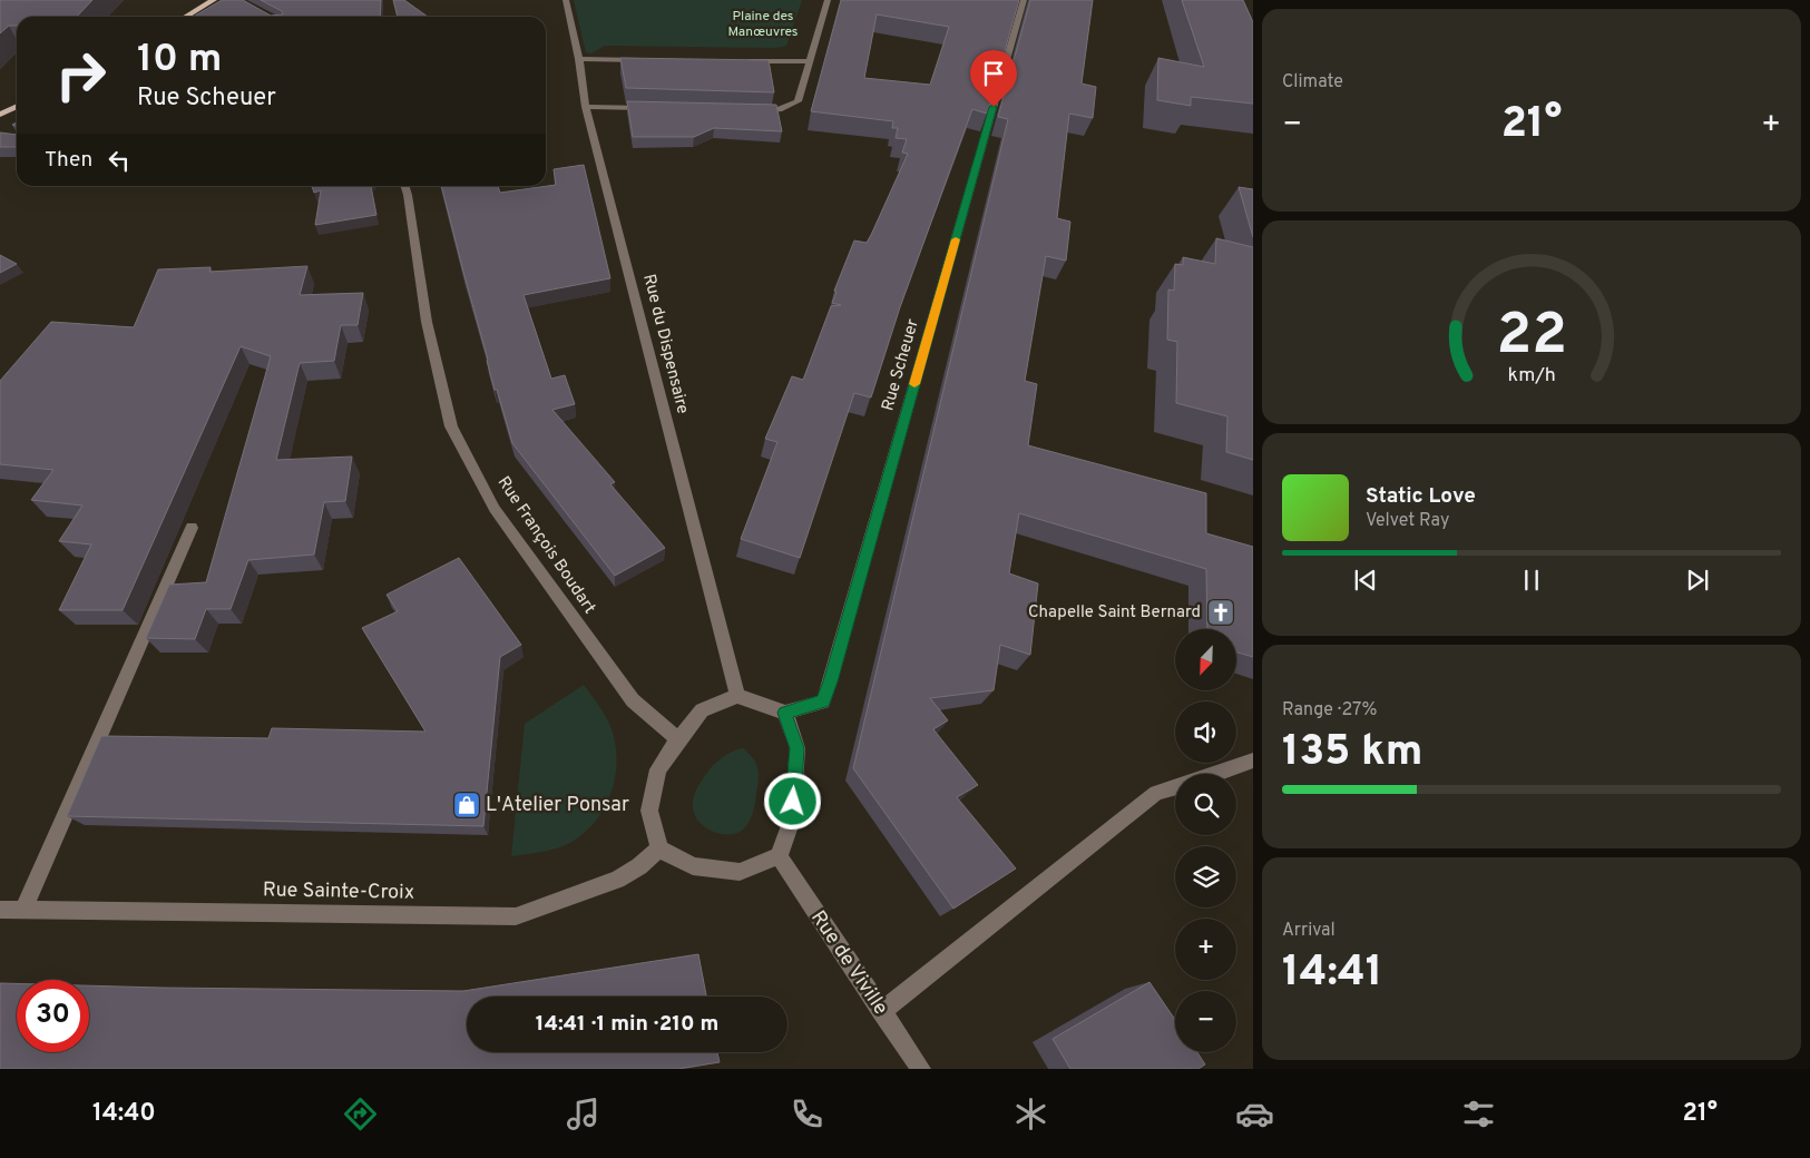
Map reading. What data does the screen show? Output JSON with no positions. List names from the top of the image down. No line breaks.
{"streets":{"street":["Rue du Dispensaire","Rue Scheuer","Rue François Boudart","Rue Sainte-Croix","Rue de Viville"]},"crossings":[["Rue du Dispensaire","Rue Scheuer"],["Rue du Dispensaire","Rue François Boudart"],["Rue du Dispensaire","Rue Sainte-Croix"],["Rue du Dispensaire","Rue de Viville"],["Rue Scheuer","Rue François Boudart"],["Rue Scheuer","Rue Sainte-Croix"],["Rue Scheuer","Rue de Viville"],["Rue François Boudart","Rue Sainte-Croix"],["Rue François Boudart","Rue de Viville"],["Rue Sainte-Croix","Rue de Viville"]],"parks":["Plaine des Manœuvres"],"places":{"church":["Chapelle Saint Bernard"],"shop":["L'Atelier Ponsar"]},"north":"bottom left","page":{"tile":["Climate",["Range · 27%","135 km"],["Arrival","14:41"]],"turn":["10 m","Rue Scheuer"],"heat":["−","21°","+"],"then":"Then","song":["Static Love","Velvet Ray"],"map_buttons":["+","−"],"limit":"30","trip":"14:41 · 1 min · 210 m","tabs":["14:40","21°"],"gauge":["22","km/h"]}}
